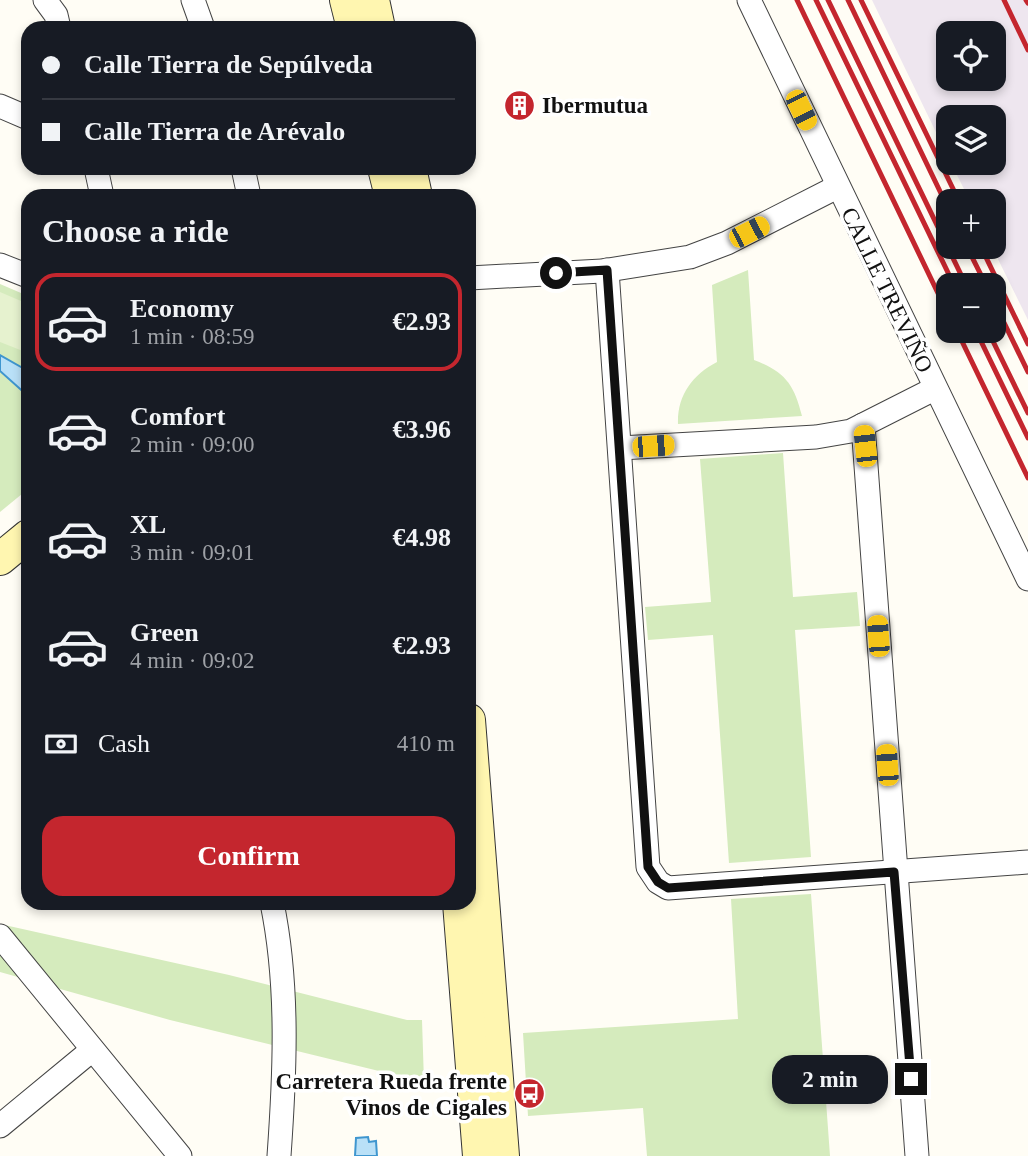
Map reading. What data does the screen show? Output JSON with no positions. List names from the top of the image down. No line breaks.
{"streets":{"street":["CALLE TREVIÑO"]},"places":{"building":["Ibermutua"],"bus stop":["Carretera Rueda frente Vinos de Cigales"]},"page":{"map_buttons":["+","−"],"banner":["Calle Tierra de Sepúlveda","Calle Tierra de Arévalo"],"heading":"Choose a ride","list":[{"name":"Economy","note":"1 min · 08:59","value":"€2.93"},{"name":"Comfort","note":"2 min · 09:00","value":"€3.96"},{"name":"XL","note":"3 min · 09:01","value":"€4.98"},{"name":"Green","note":"4 min · 09:02","value":"€2.93"}],"pay":["Cash","410 m"],"buttons":"Confirm","bubble":"2 min"}}
